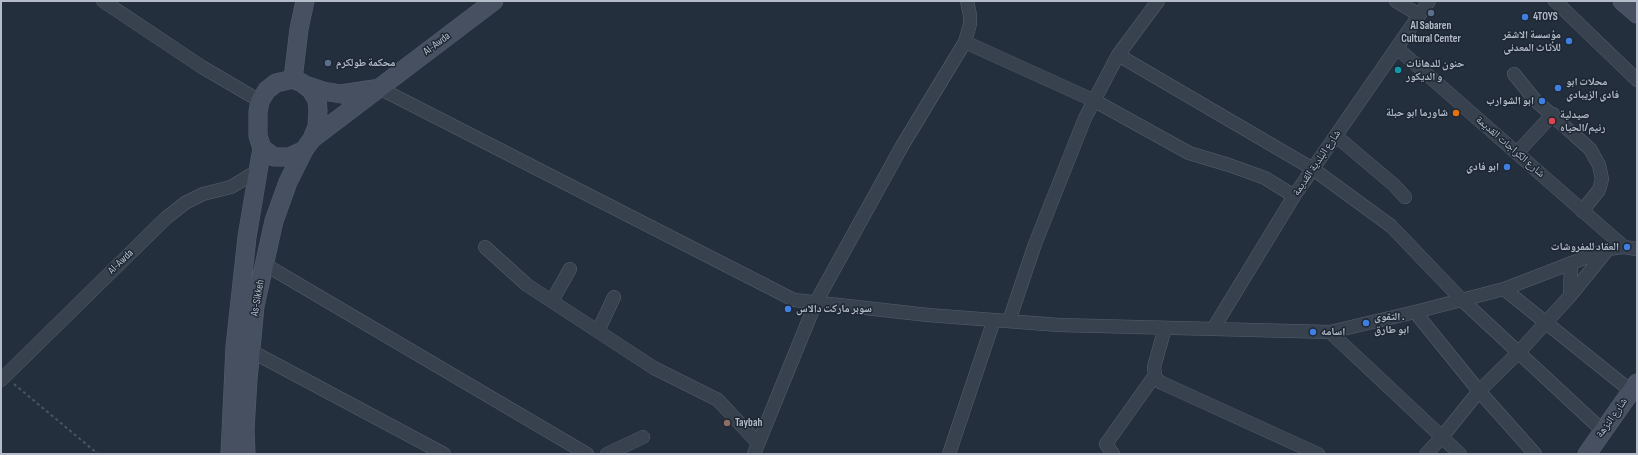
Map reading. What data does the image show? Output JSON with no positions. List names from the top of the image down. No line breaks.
{"streets":{"street":["Al-Awda","شارع الكراجات القديمة","شارع البلدية القديمة","As-Sikkeh","شارع النزهة"]},"crossings":[["Al-Awda","As-Sikkeh"],["شارع الكراجات القديمة","شارع البلدية القديمة"]],"places":["Al Sabaren Cultural Center","4TOYS","مؤسسة الاشقر للأثاث المعدني","محكمة طولكرم","حنون للدهانات و الديكور","محلات ابو فادي الزيبادي","ابو الشوارب","شاورما ابو حبلة","صيدلية رنيم/الحياه","ابو فادي","العقاد للمفروشات","سوبر ماركت دالاس","التقوى . ابو طارق","اسامه","Taybah"]}
